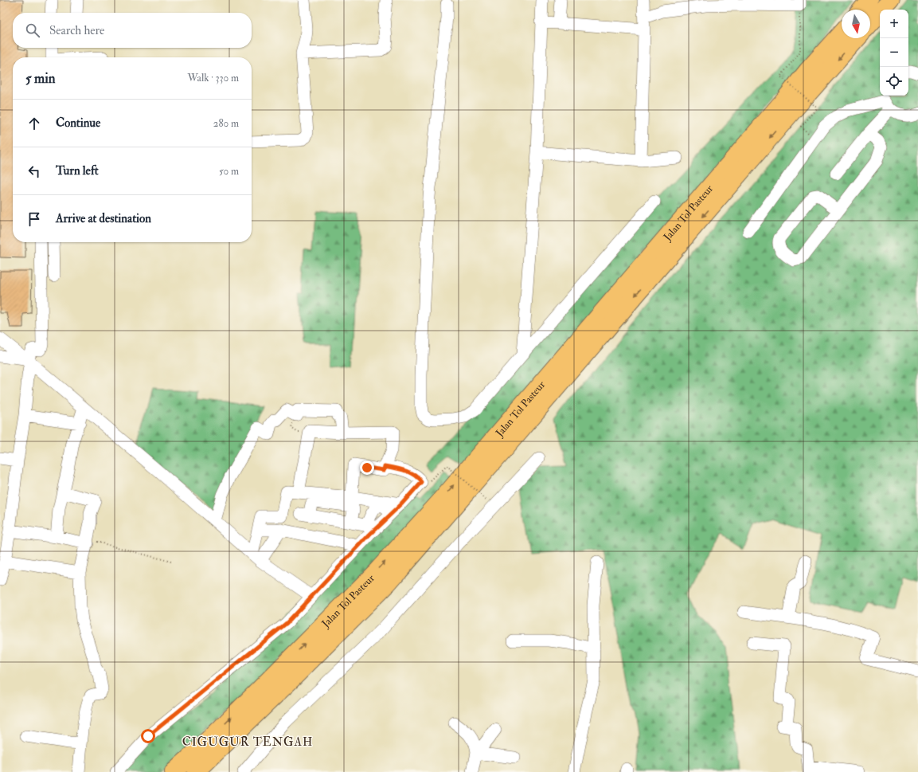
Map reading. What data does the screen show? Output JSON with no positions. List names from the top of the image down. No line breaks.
{"streets":{"highway":["Jalan Tol Pasteur"]},"districts":["CIGUGUR TENGAH"],"north":"bottom","page":{"map_buttons":["+","−"],"search":"Search here","heading":["5 min","Walk · 330 m"],"list":[["Continue","280 m"],["Turn left","50 m"],"Arrive at destination"]}}
